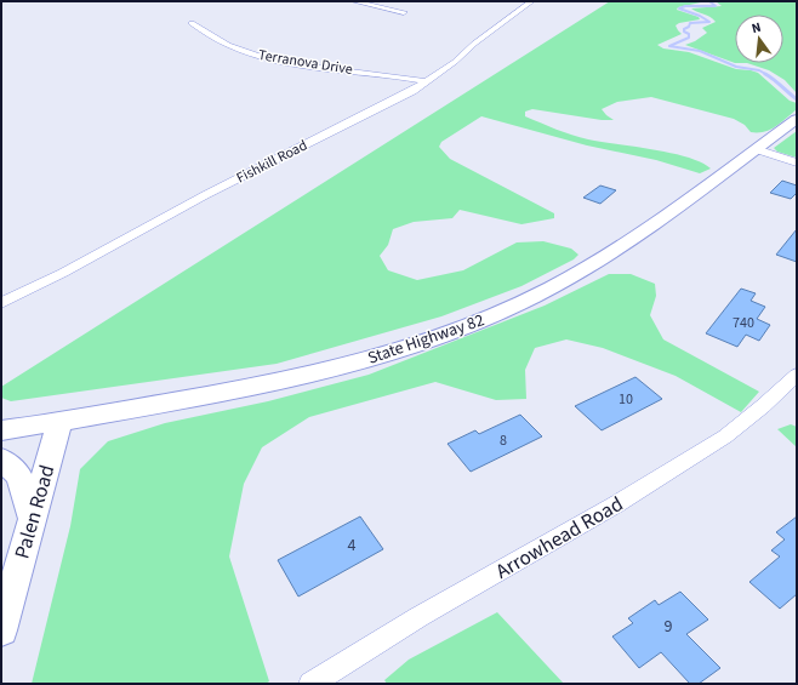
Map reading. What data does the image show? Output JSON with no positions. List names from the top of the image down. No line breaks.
{"streets":{"main road":["State Highway 82","Palen Road"],"street":["Terranova Drive","Fishkill Road","Arrowhead Road"]},"crossings":[["Terranova Drive","Fishkill Road"],["State Highway 82","Palen Road"]],"house_numbers":["740","10","8","4","9"],"north":"top"}
